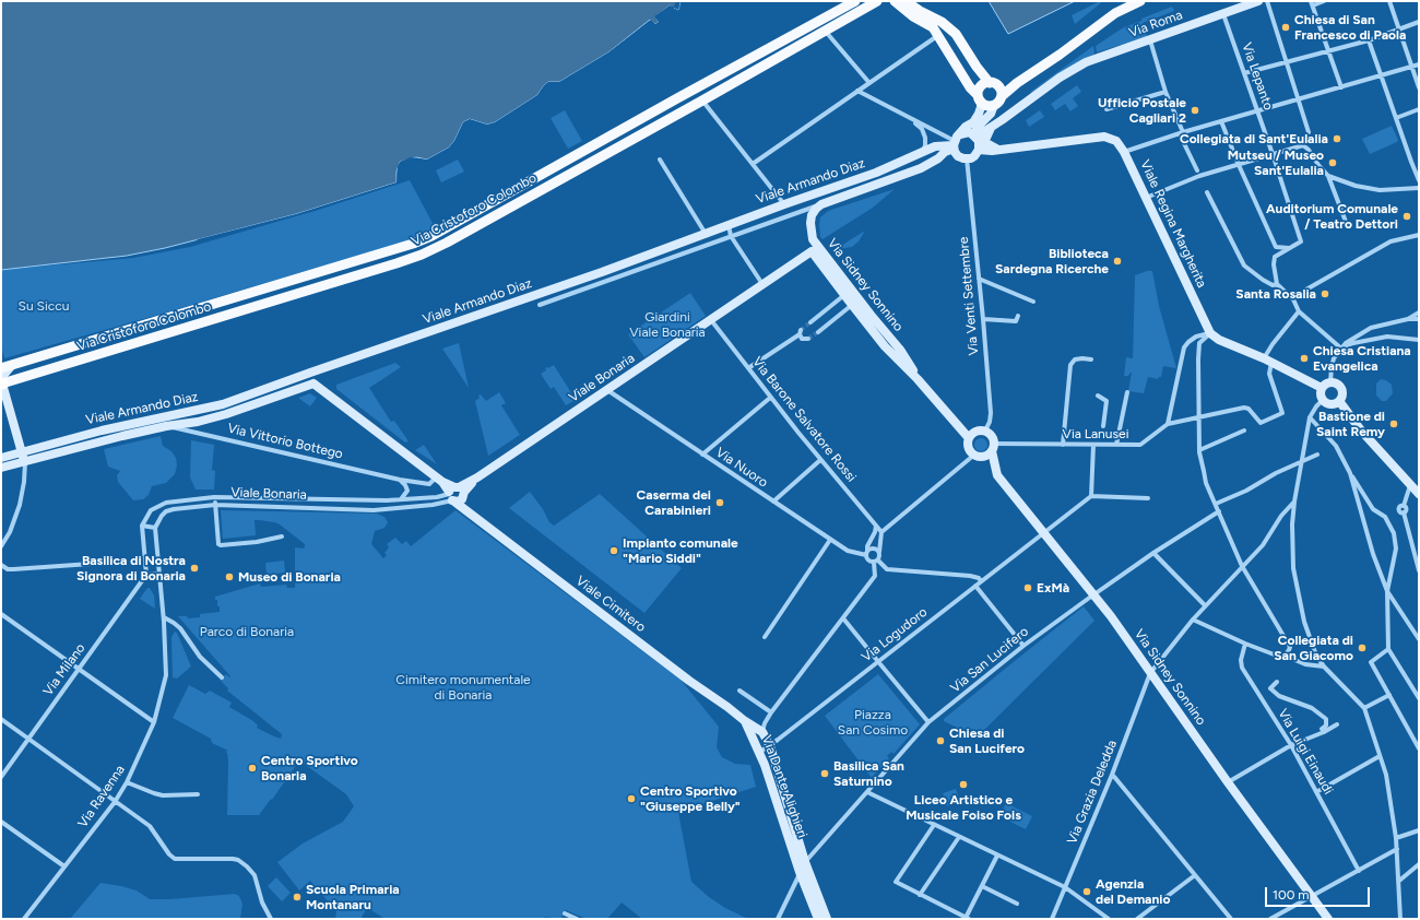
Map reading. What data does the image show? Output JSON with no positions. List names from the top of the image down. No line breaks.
{"streets":{"main road":["Via Roma","Viale Armando Diaz","Via Cristoforo Colombo","Viale Regina Margherita","Via Sidney Sonnino","Viale Bonaria","Viale Cimitero","Via Dante Alighieri"],"street":["Via Lepanto","Via Venti Settembre","Via Barone Salvatore Rossi","Via Lanusei","Via Vittorio Bottego","Via Nuoro","Via Logudoro","Via San Lucifero","Via Milano","Via Luigi Einaudi","Via Grazia Deledda","Via Ravenna"]},"crossings":[["Via Roma","Via Lepanto"],["Via Roma","Viale Armando Diaz"],["Via Roma","Viale Regina Margherita"],["Via Roma","Via Venti Settembre"],["Viale Armando Diaz","Viale Regina Margherita"],["Viale Armando Diaz","Via Sidney Sonnino"],["Viale Armando Diaz","Via Venti Settembre"],["Viale Armando Diaz","Via Vittorio Bottego"],["Viale Regina Margherita","Via Venti Settembre"],["Via Sidney Sonnino","Via Venti Settembre"],["Via Sidney Sonnino","Viale Bonaria"],["Via Sidney Sonnino","Via Lanusei"],["Via Sidney Sonnino","Via Logudoro"],["Via Sidney Sonnino","Via San Lucifero"],["Via Sidney Sonnino","Via Grazia Deledda"],["Via Venti Settembre","Via Lanusei"],["Viale Bonaria","Via Barone Salvatore Rossi"],["Viale Bonaria","Via Nuoro"],["Viale Bonaria","Viale Cimitero"],["Via Vittorio Bottego","Viale Cimitero"],["Viale Cimitero","Via Dante Alighieri"],["Via Logudoro","Via Dante Alighieri"],["Via San Lucifero","Via Dante Alighieri"]],"parks":["Su Siccu","Giardini Viale Bonaria","Parco di Bonaria","Cimitero monumentale di Bonaria","Piazza San Cosimo"],"places":["Chiesa di San Francesco di Paola","Ufficio Postale Cagliari 2","Collegiata di Sant'Eulalia","Mutseu / Museo Sant'Eulalia","Auditorium Comunale / Teatro Dettori","Biblioteca Sardegna Ricerche","Santa Rosalia","Chiesa Cristiana Evangelica","Bastione di Saint Remy","Caserma dei Carabinieri","Impianto comunale \"Mario Siddi\"","Basilica di Nostra Signora di Bonaria","Museo di Bonaria","ExMà","Collegiata di San Giacomo","Chiesa di San Lucifero","Centro Sportivo Bonaria","Basilica San Saturnino","Liceo Artistico e Musicale Foiso Fois","Centro Sportivo \"Giuseppe Belly\"","Agenzia del Demanio","Scuola Primaria Montanaru"],"scale_bar":"100 m"}
